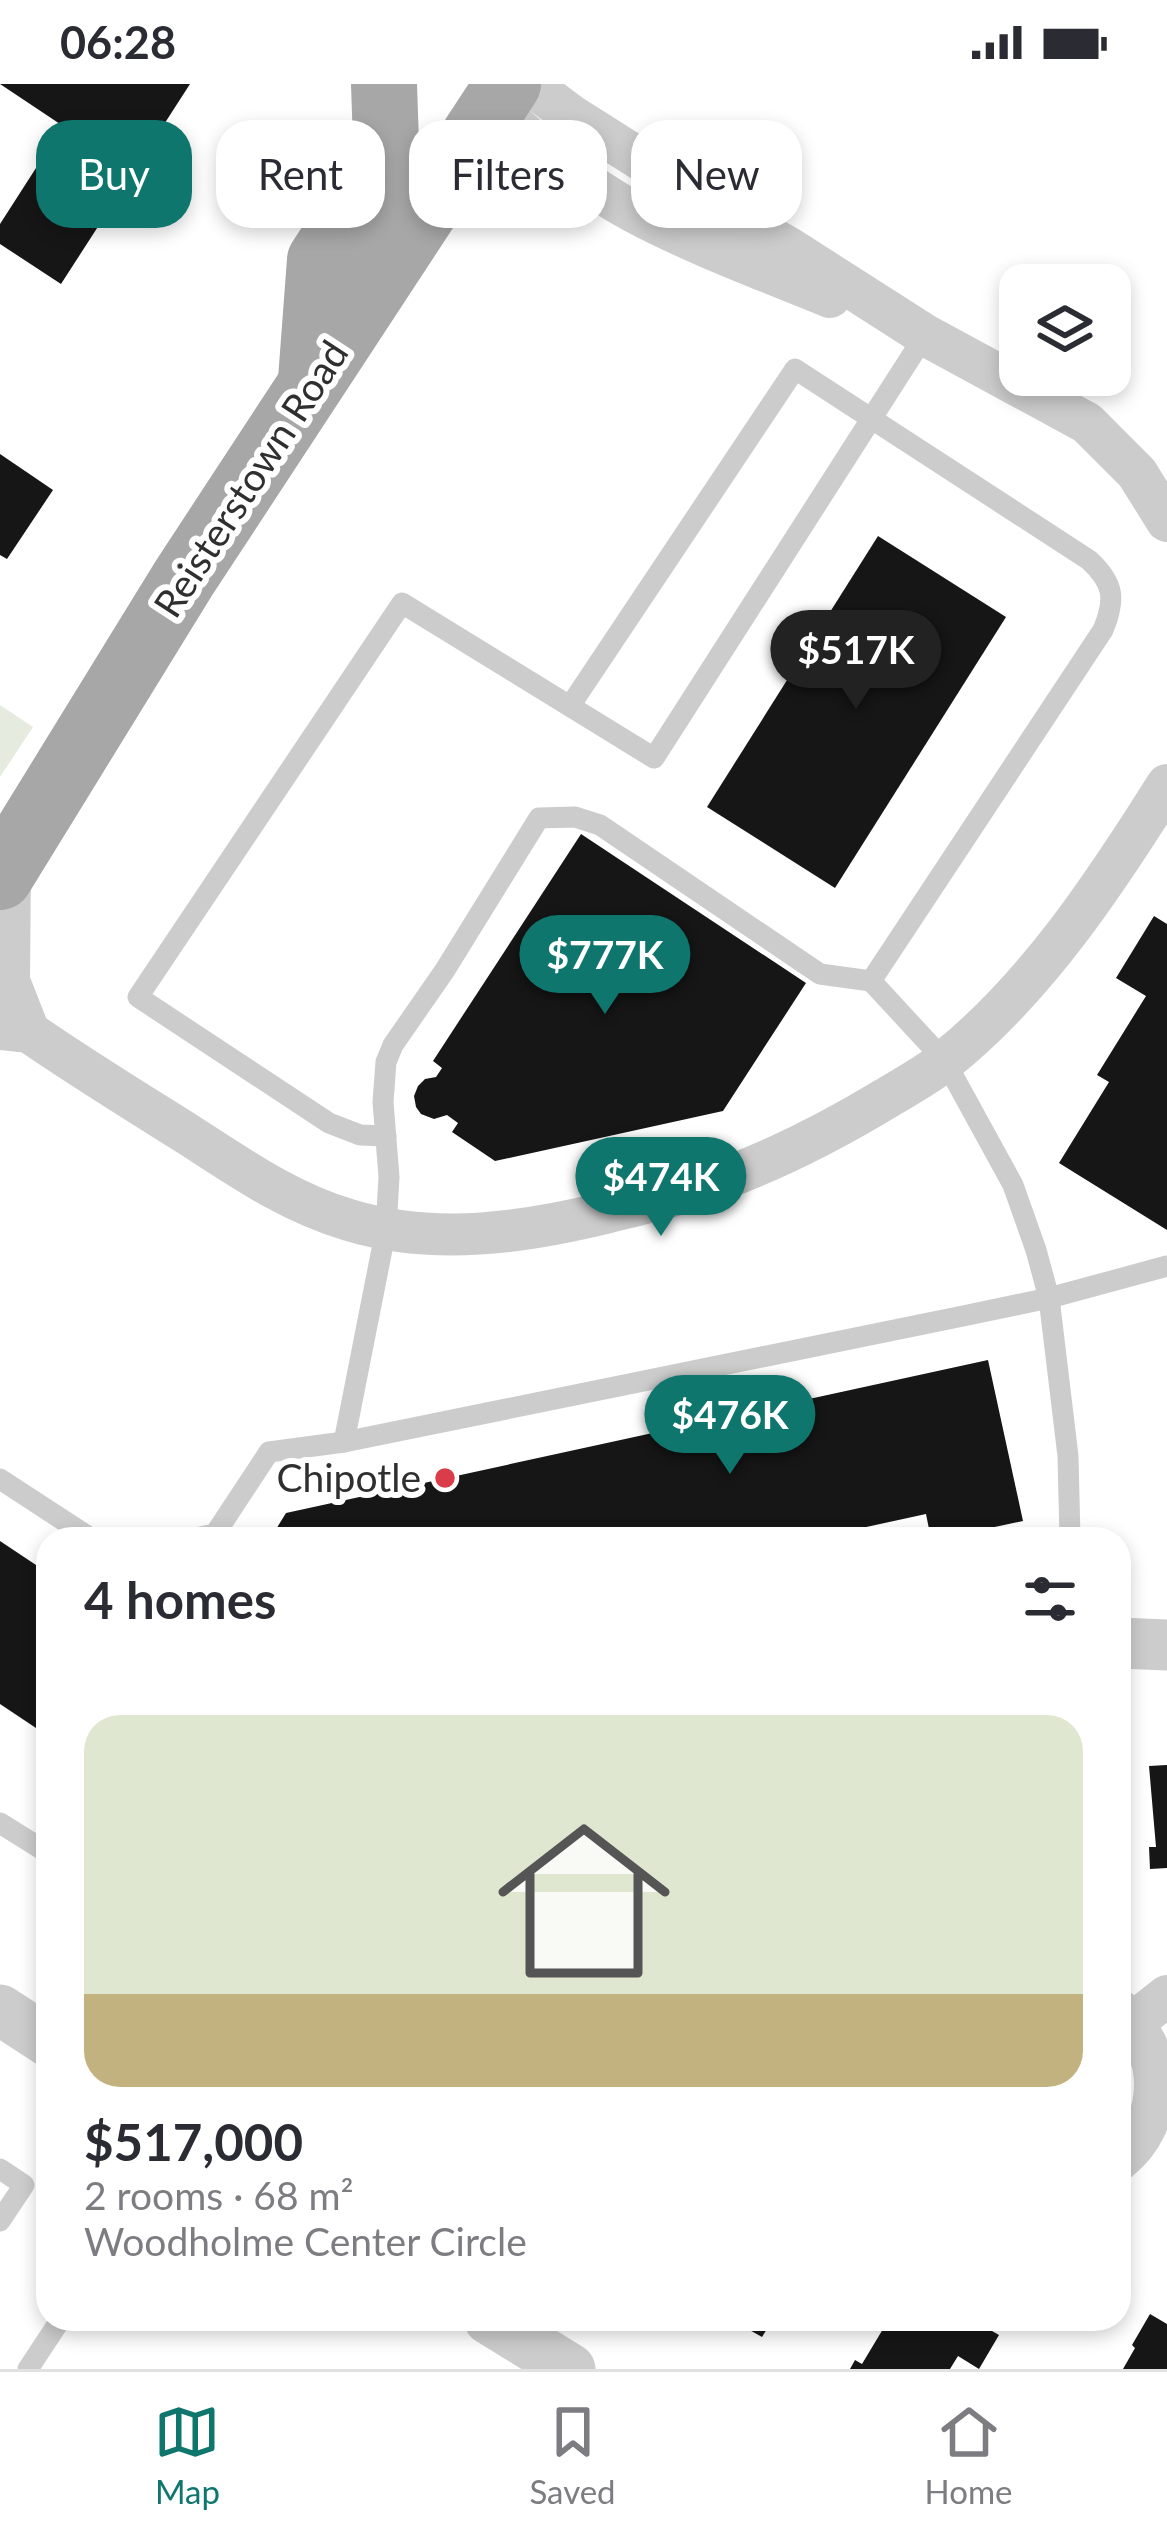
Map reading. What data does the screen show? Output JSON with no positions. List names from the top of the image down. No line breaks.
{"streets":{"main road":["Reisterstown Road"]},"places":["Chipotle"],"page":{"status":"06:28","chip":["Buy","Rent","Filters","New"],"price":["$517K","$777K","$474K","$476K"],"heading":"4 homes","list":[{"name":"$517,000","note":"2 rooms · 68 m² · Woodholme Center Circle"}],"tabs":["Map","Saved","Home"]}}
